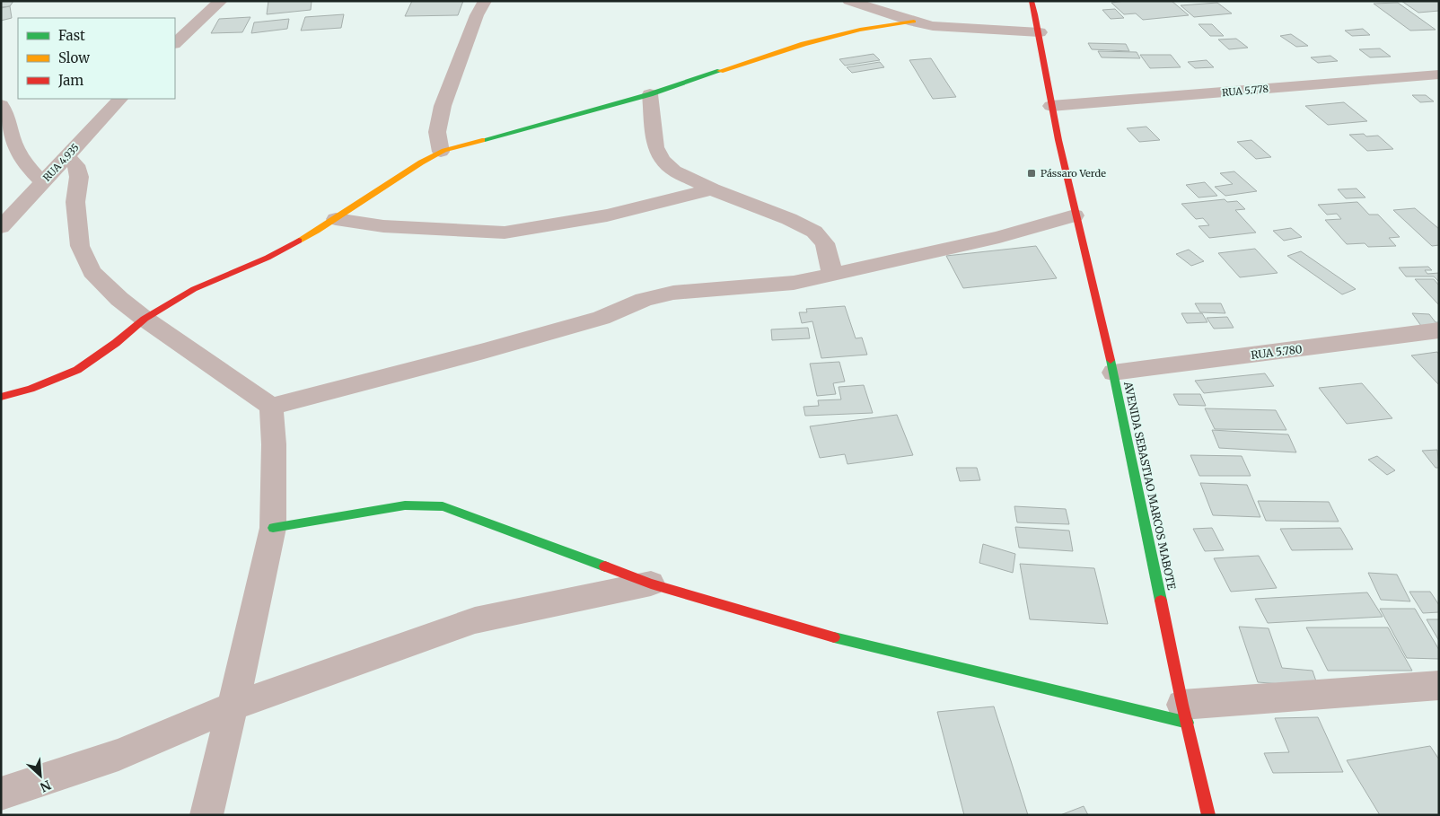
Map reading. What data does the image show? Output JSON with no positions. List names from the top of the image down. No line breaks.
{"streets":{"street":["RUA 5.778","RUA 4.935","RUA 5.780","AVENIDA SEBASTIAO MARCOS MABOTE"]},"crossings":[["RUA 5.778","AVENIDA SEBASTIAO MARCOS MABOTE"],["RUA 5.780","AVENIDA SEBASTIAO MARCOS MABOTE"]],"places":{"transit":["Pássaro Verde"]},"legend":["Fast","Slow","Jam"],"north":"bottom right"}
